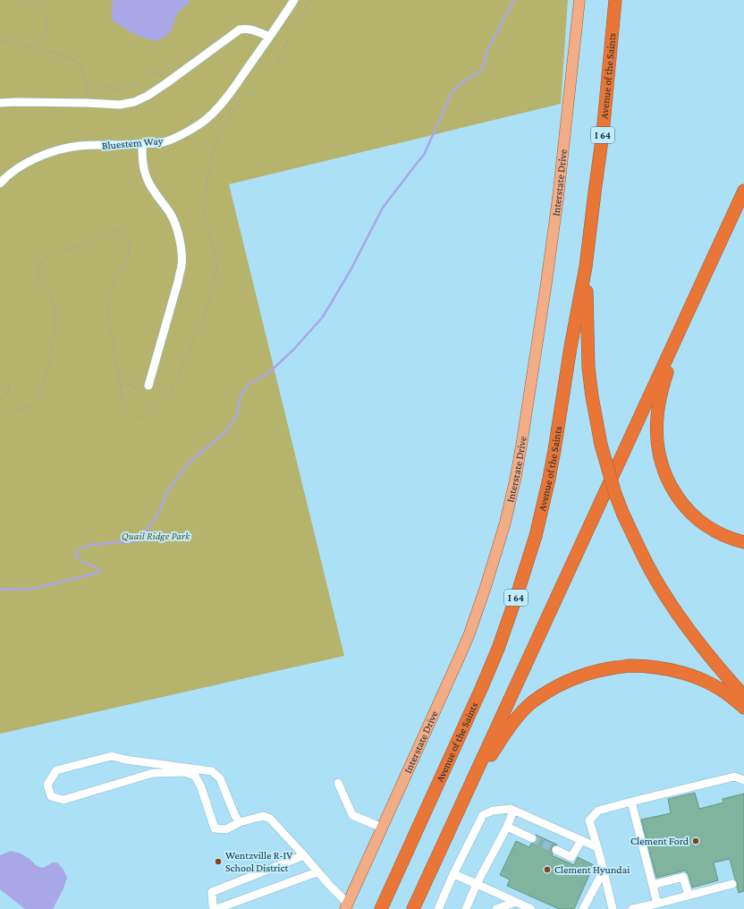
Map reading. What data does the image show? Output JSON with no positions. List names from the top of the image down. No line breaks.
{"streets":{"highway":["Avenue of the Saints","I 64"],"main road":["Interstate Drive"],"street":["Bluestem Way"]},"parks":["Quail Ridge Park"],"places":["Clement Ford","Wentzville R-IV School District","Clement Hyundai"]}
